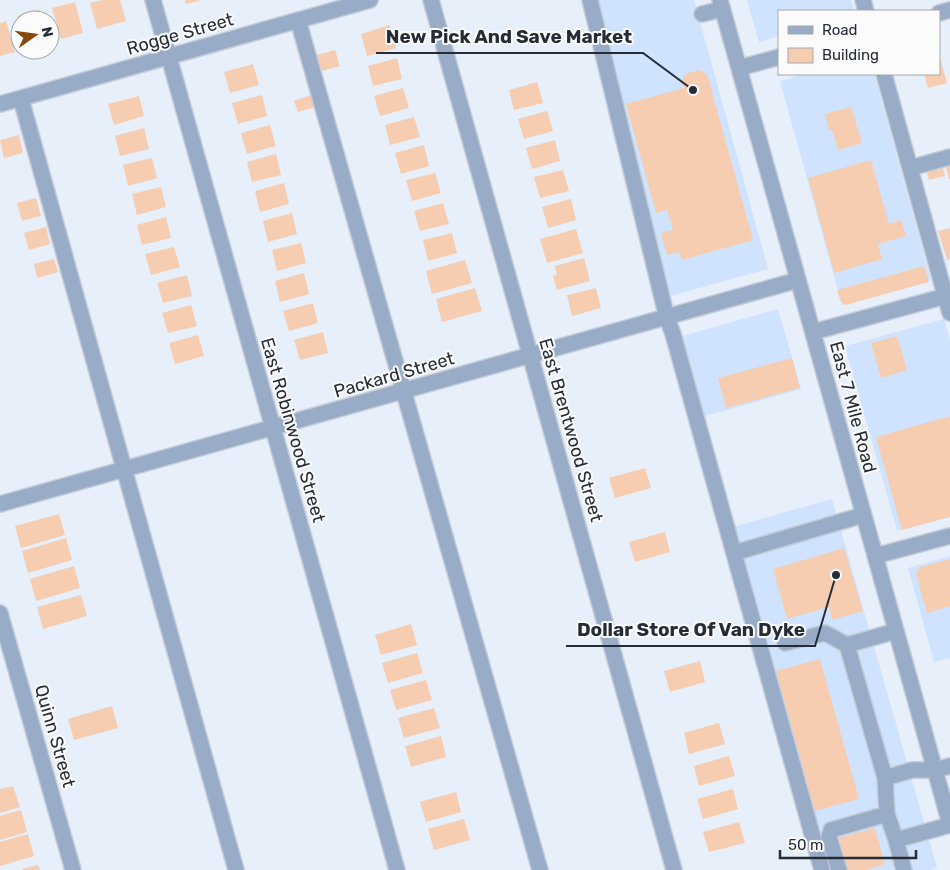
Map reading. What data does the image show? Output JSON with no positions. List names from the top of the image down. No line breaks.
{"streets":{"street":["Rogge Street","Packard Street","East 7 Mile Road","East Robinwood Street","East Brentwood Street","Quinn Street"]},"crossings":[["Rogge Street","East Robinwood Street"],["Packard Street","East 7 Mile Road"],["Packard Street","East Robinwood Street"],["Packard Street","East Brentwood Street"]],"places":["New Pick And Save Market","Dollar Store Of Van Dyke"],"legend":["Road","Building"],"scale_bar":"50 m","north":"right"}
